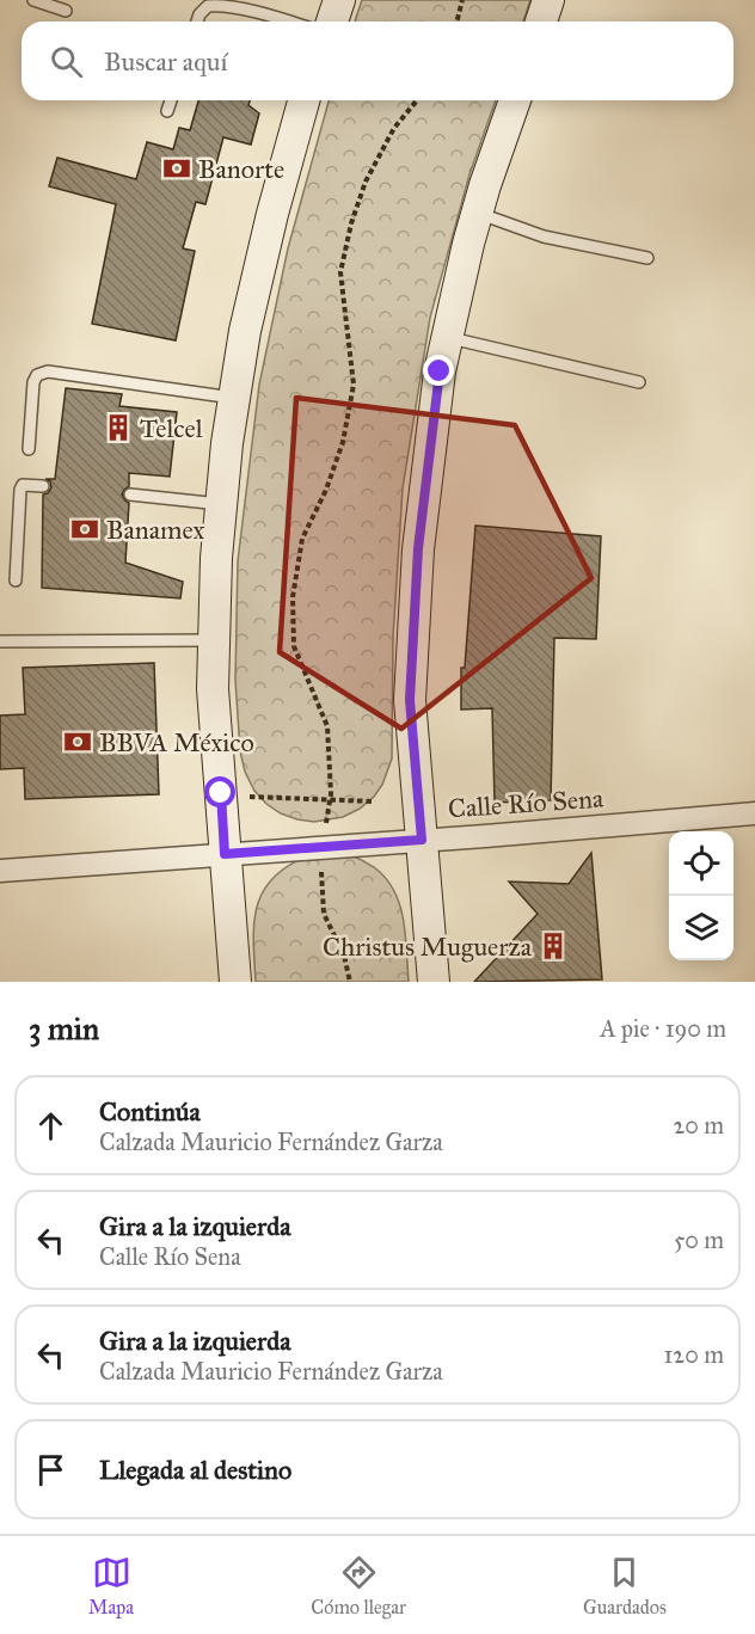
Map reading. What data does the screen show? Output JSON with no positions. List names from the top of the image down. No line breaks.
{"streets":{"street":["Calle Río Sena"]},"places":{"bank":["Banorte","Banamex","BBVA México"],"building":["Telcel","Christus Muguerza"]},"page":{"search":"Buscar aquí","heading":["3 min","A pie · 190 m"],"list":[["Continúa","Calzada Mauricio Fernández Garza","20 m"],["Gira a la izquierda","Calle Río Sena","50 m"],["Gira a la izquierda","Calzada Mauricio Fernández Garza","120 m"],"Llegada al destino"],"nav":["Mapa","Cómo llegar","Guardados"]}}
